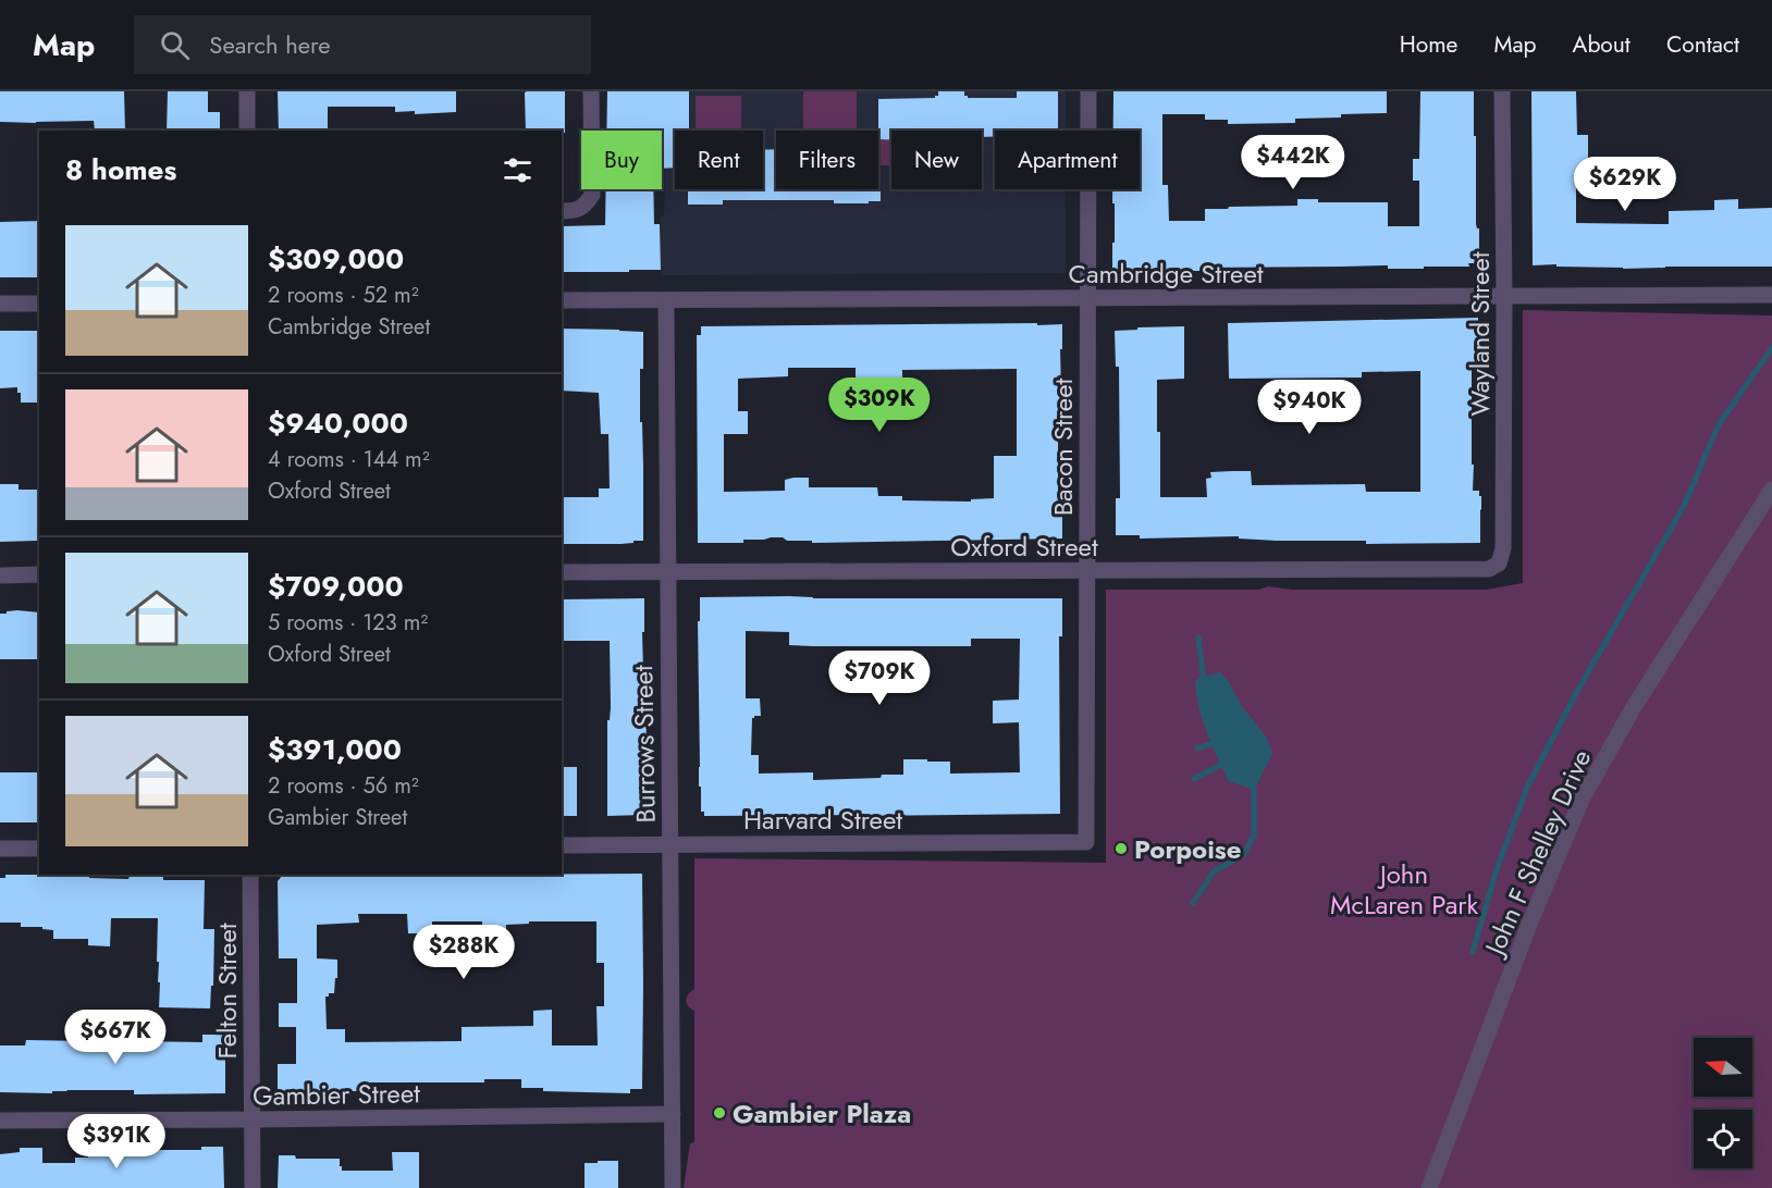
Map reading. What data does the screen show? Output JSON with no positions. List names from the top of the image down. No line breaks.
{"streets":{"street":["Cambridge Street","Wayland Street","Bacon Street","Oxford Street","Burrows Street","Harvard Street","John F Shelley Drive","Felton Street","Gambier Street"]},"crossings":[["Cambridge Street","Wayland Street"],["Cambridge Street","Bacon Street"],["Cambridge Street","Burrows Street"],["Wayland Street","Oxford Street"],["Bacon Street","Oxford Street"],["Bacon Street","Harvard Street"],["Oxford Street","Burrows Street"],["Burrows Street","Harvard Street"],["Burrows Street","Gambier Street"],["Felton Street","Gambier Street"]],"parks":["John McLaren Park"],"places":["Porpoise","Gambier Plaza"],"north":"left","page":{"header":"Map","search":"Search here","nav":["Home","Map","About","Contact"],"chip":["Buy","Rent","Filters","New","Apartment"],"heading":"8 homes","price":["$442K","$629K","$309K","$940K","$709K","$288K","$667K","$391K"],"list":[{"name":"$309,000","note":"2 rooms · 52 m² · Cambridge Street"},{"name":"$940,000","note":"4 rooms · 144 m² · Oxford Street"},{"name":"$709,000","note":"5 rooms · 123 m² · Oxford Street"},{"name":"$391,000","note":"2 rooms · 56 m² · Gambier Street"}]}}
